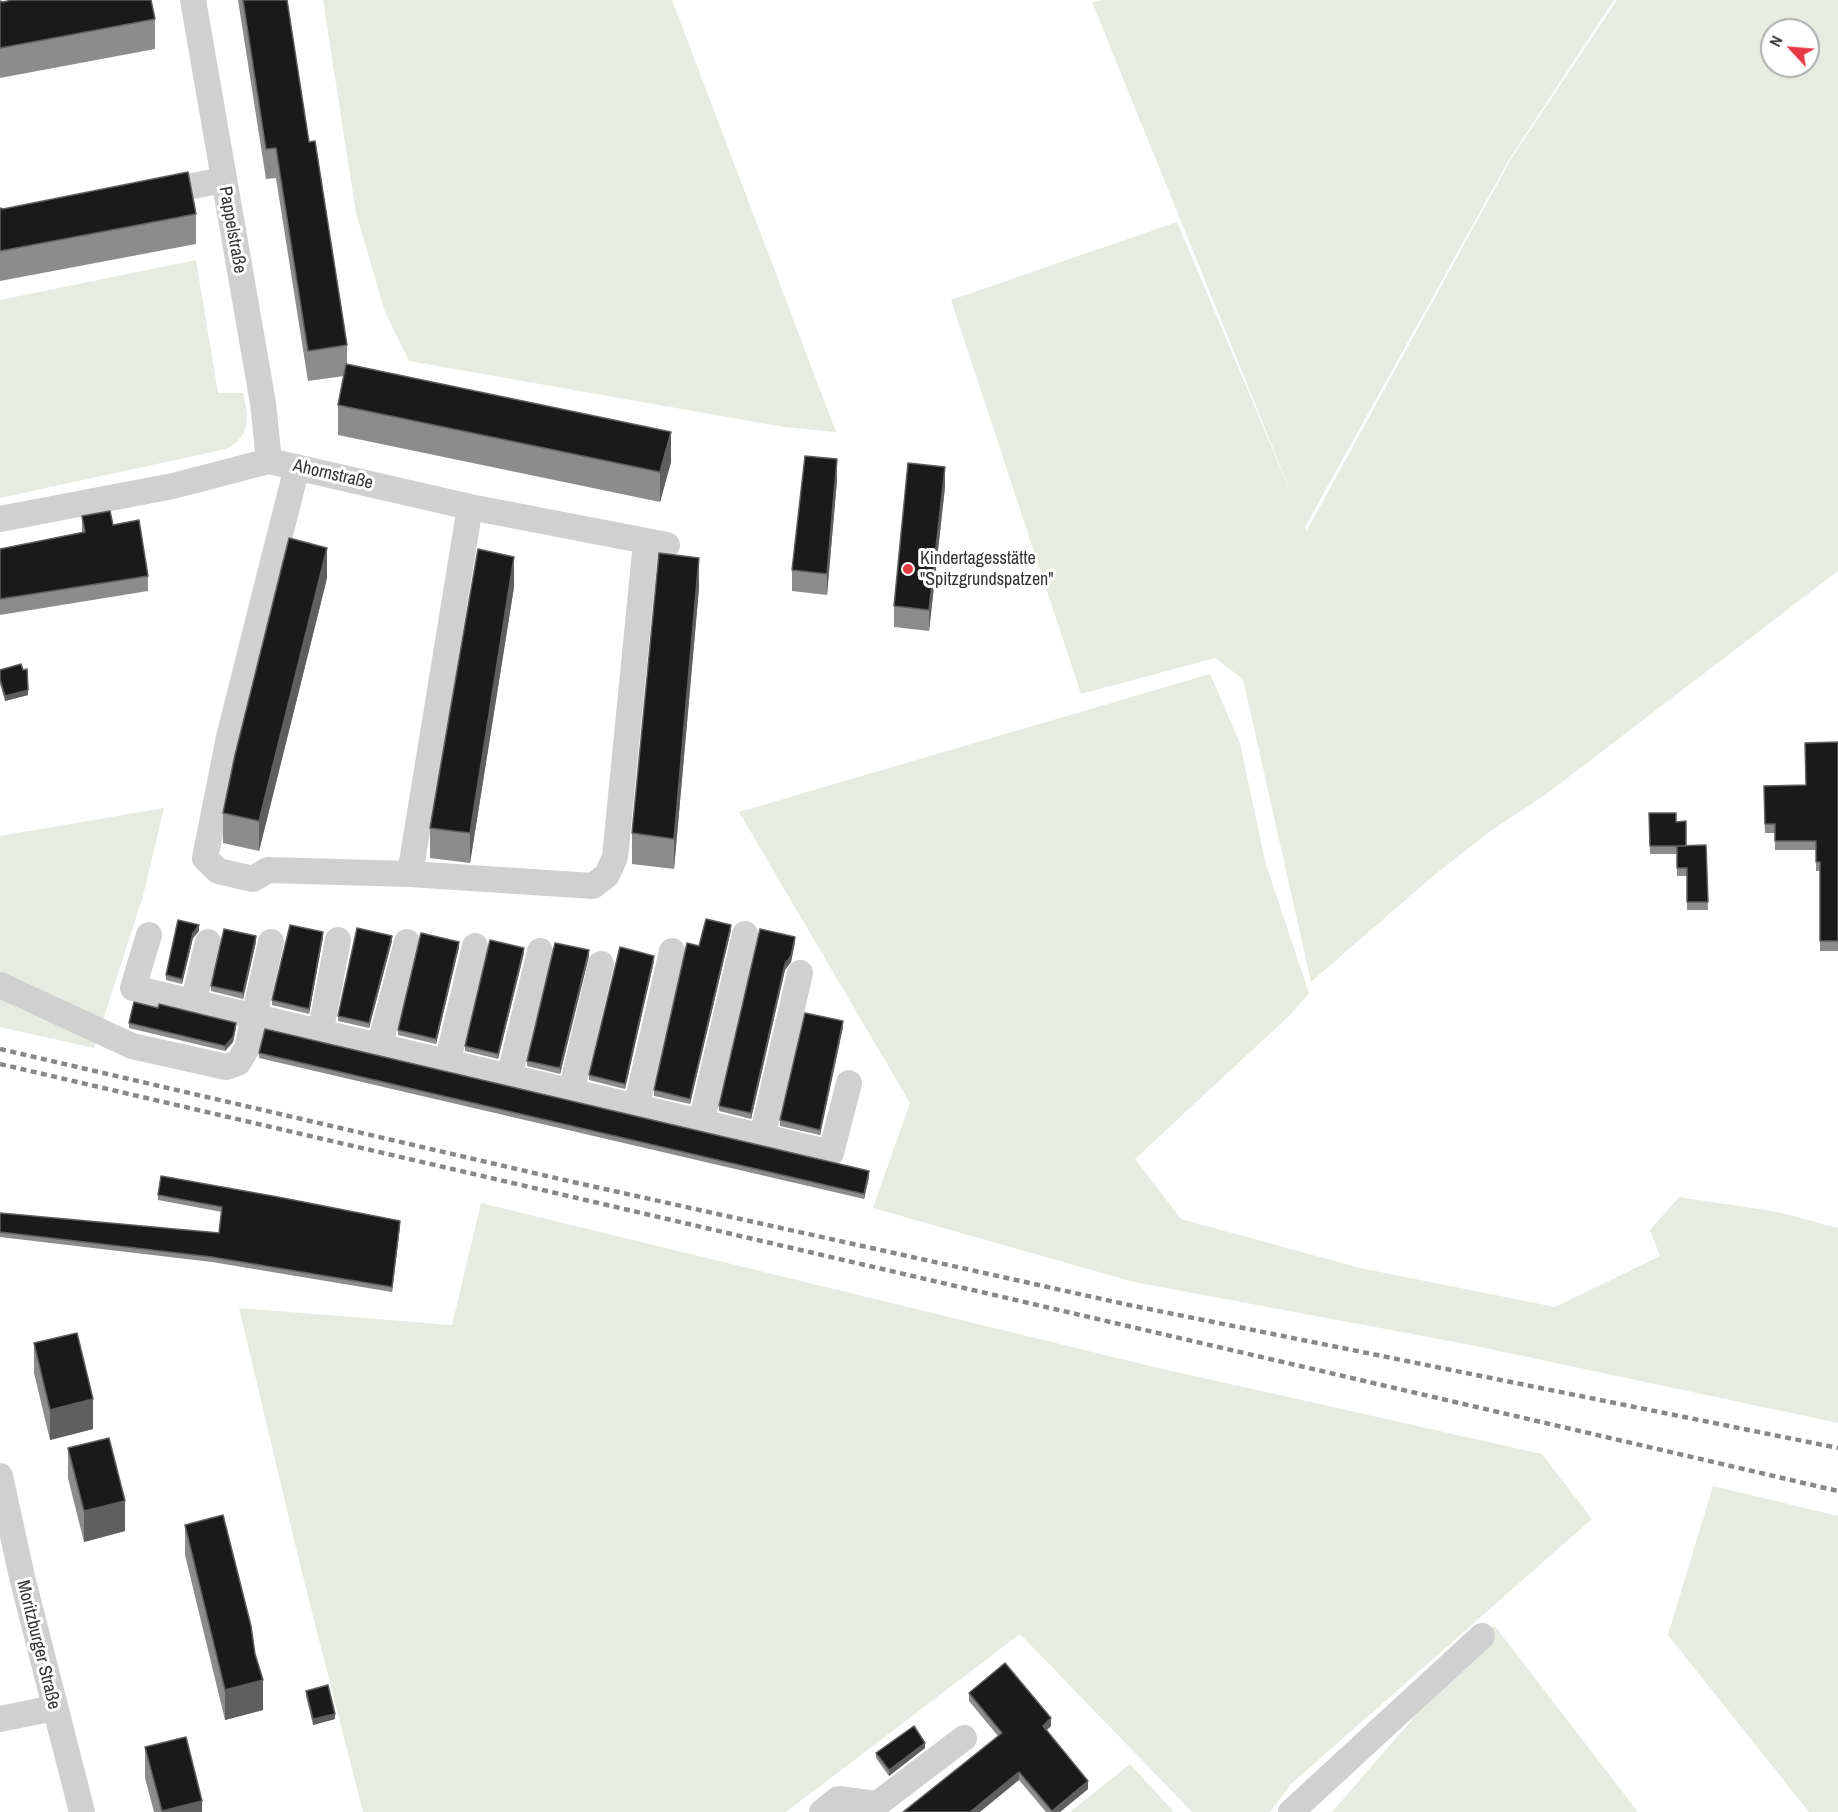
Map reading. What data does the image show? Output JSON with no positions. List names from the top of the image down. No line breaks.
{"streets":{"street":["Pappelstraße","Ahornstraße","Moritzburger Straße"]},"crossings":[["Pappelstraße","Ahornstraße"]],"places":["Kindertagesstätte \"Spitzgrundspatzen\""],"north":"top left"}
